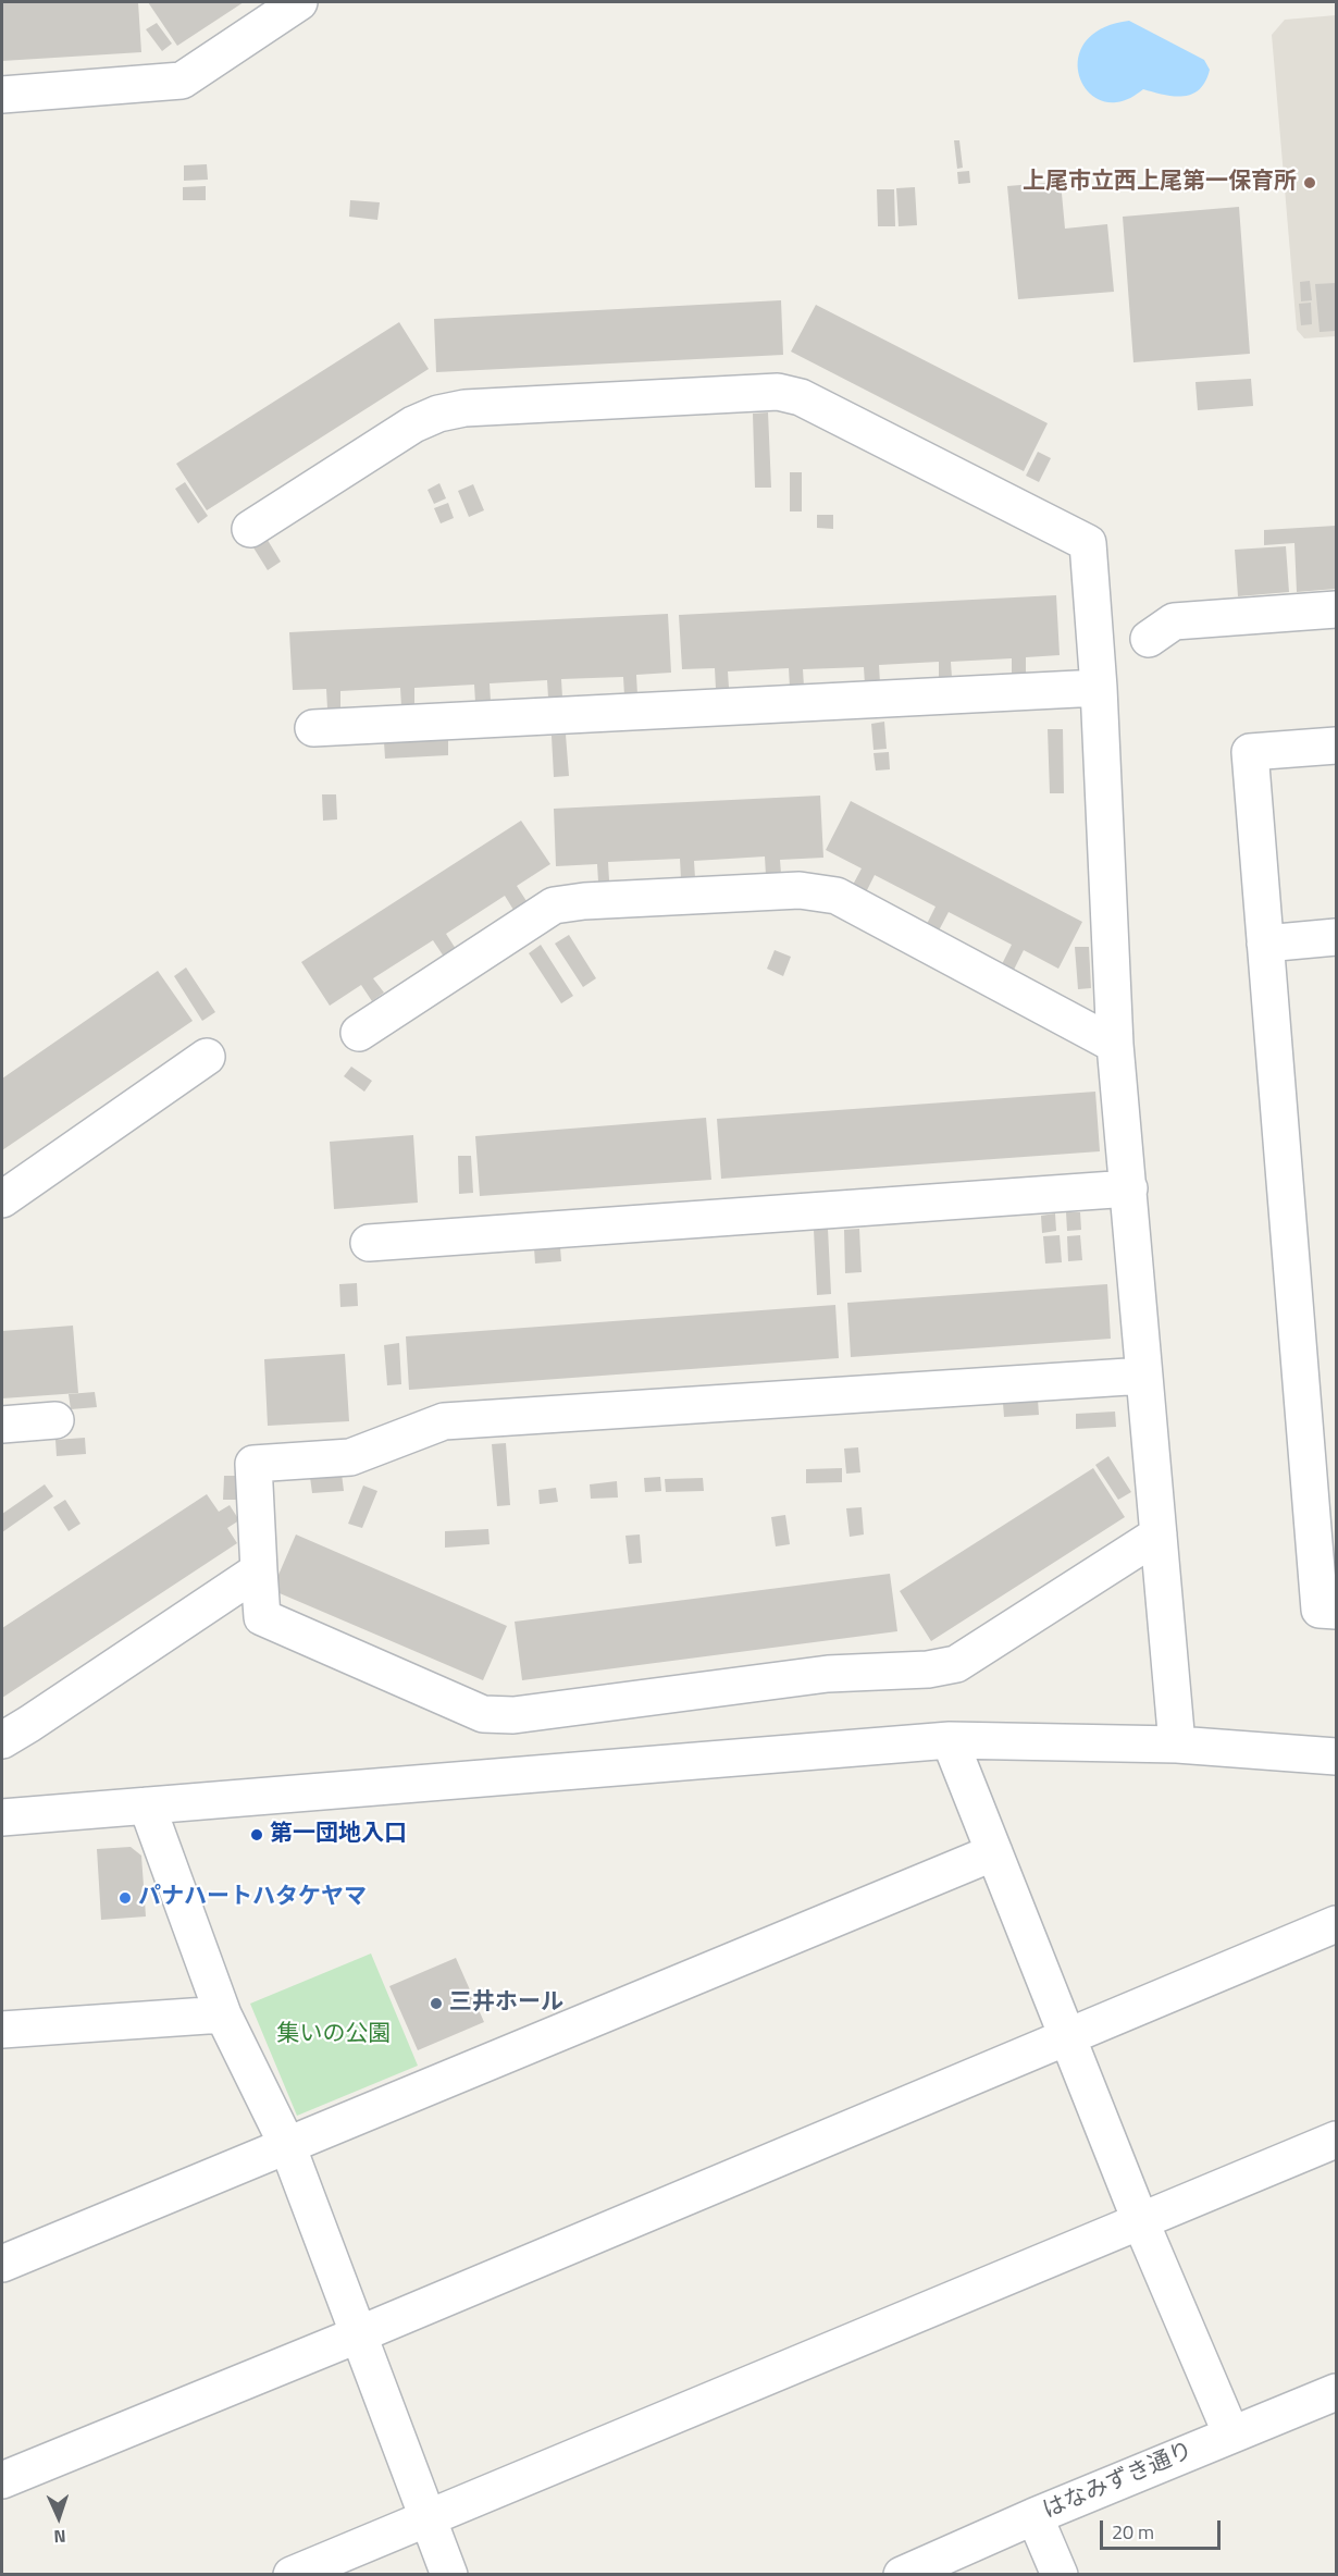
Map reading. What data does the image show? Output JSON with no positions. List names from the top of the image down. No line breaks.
{"streets":{"street":["はなみずき通り"]},"parks":["集いの公園"],"places":["上尾市立西上尾第一保育所","第一団地入口","パナハートハタケヤマ","三井ホール"],"scale_bar":"20 m","north":"bottom"}
